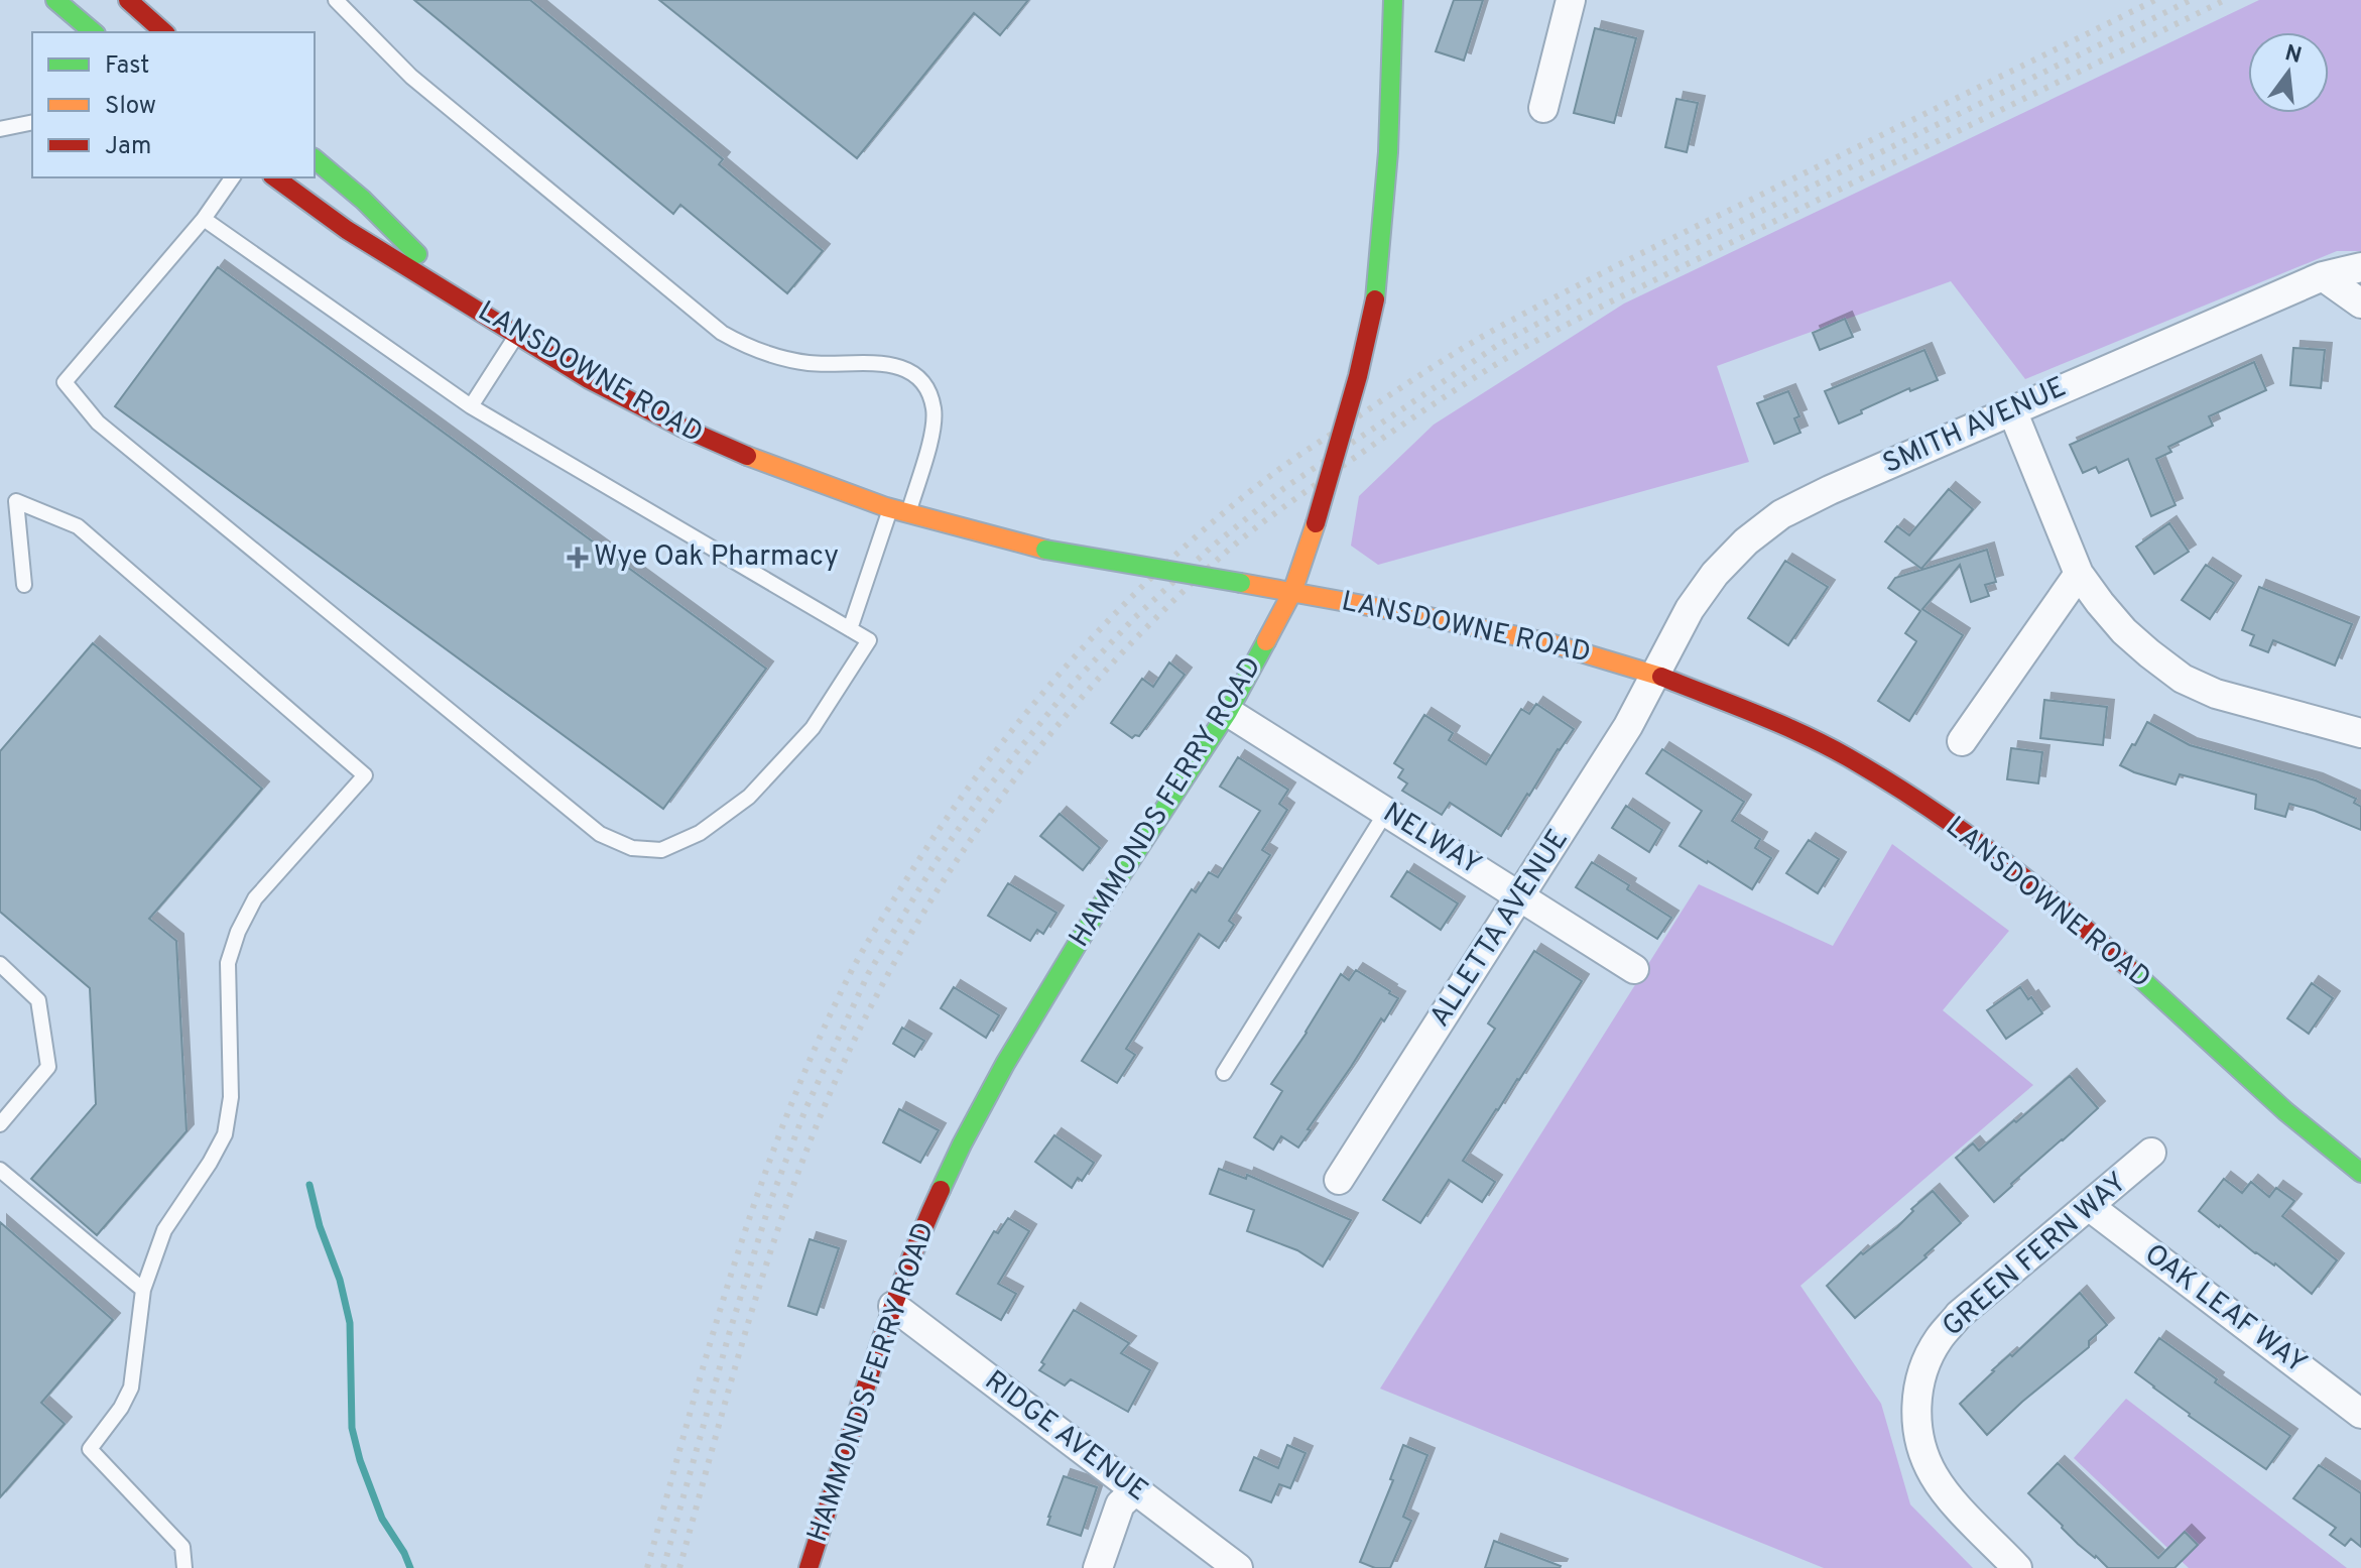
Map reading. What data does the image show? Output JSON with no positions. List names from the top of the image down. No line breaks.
{"streets":{"street":["LANSDOWNE ROAD","SMITH AVENUE","HAMMONDS FERRY ROAD","NELWAY","ALLETTA AVENUE","GREEN FERN WAY","OAK LEAF WAY","RIDGE AVENUE"]},"crossings":[["LANSDOWNE ROAD","SMITH AVENUE"],["LANSDOWNE ROAD","HAMMONDS FERRY ROAD"],["LANSDOWNE ROAD","ALLETTA AVENUE"],["SMITH AVENUE","ALLETTA AVENUE"],["HAMMONDS FERRY ROAD","NELWAY"],["HAMMONDS FERRY ROAD","RIDGE AVENUE"],["NELWAY","ALLETTA AVENUE"],["GREEN FERN WAY","OAK LEAF WAY"]],"places":{"health":["Wye Oak Pharmacy"]},"legend":["Fast","Slow","Jam"],"north":"top"}
